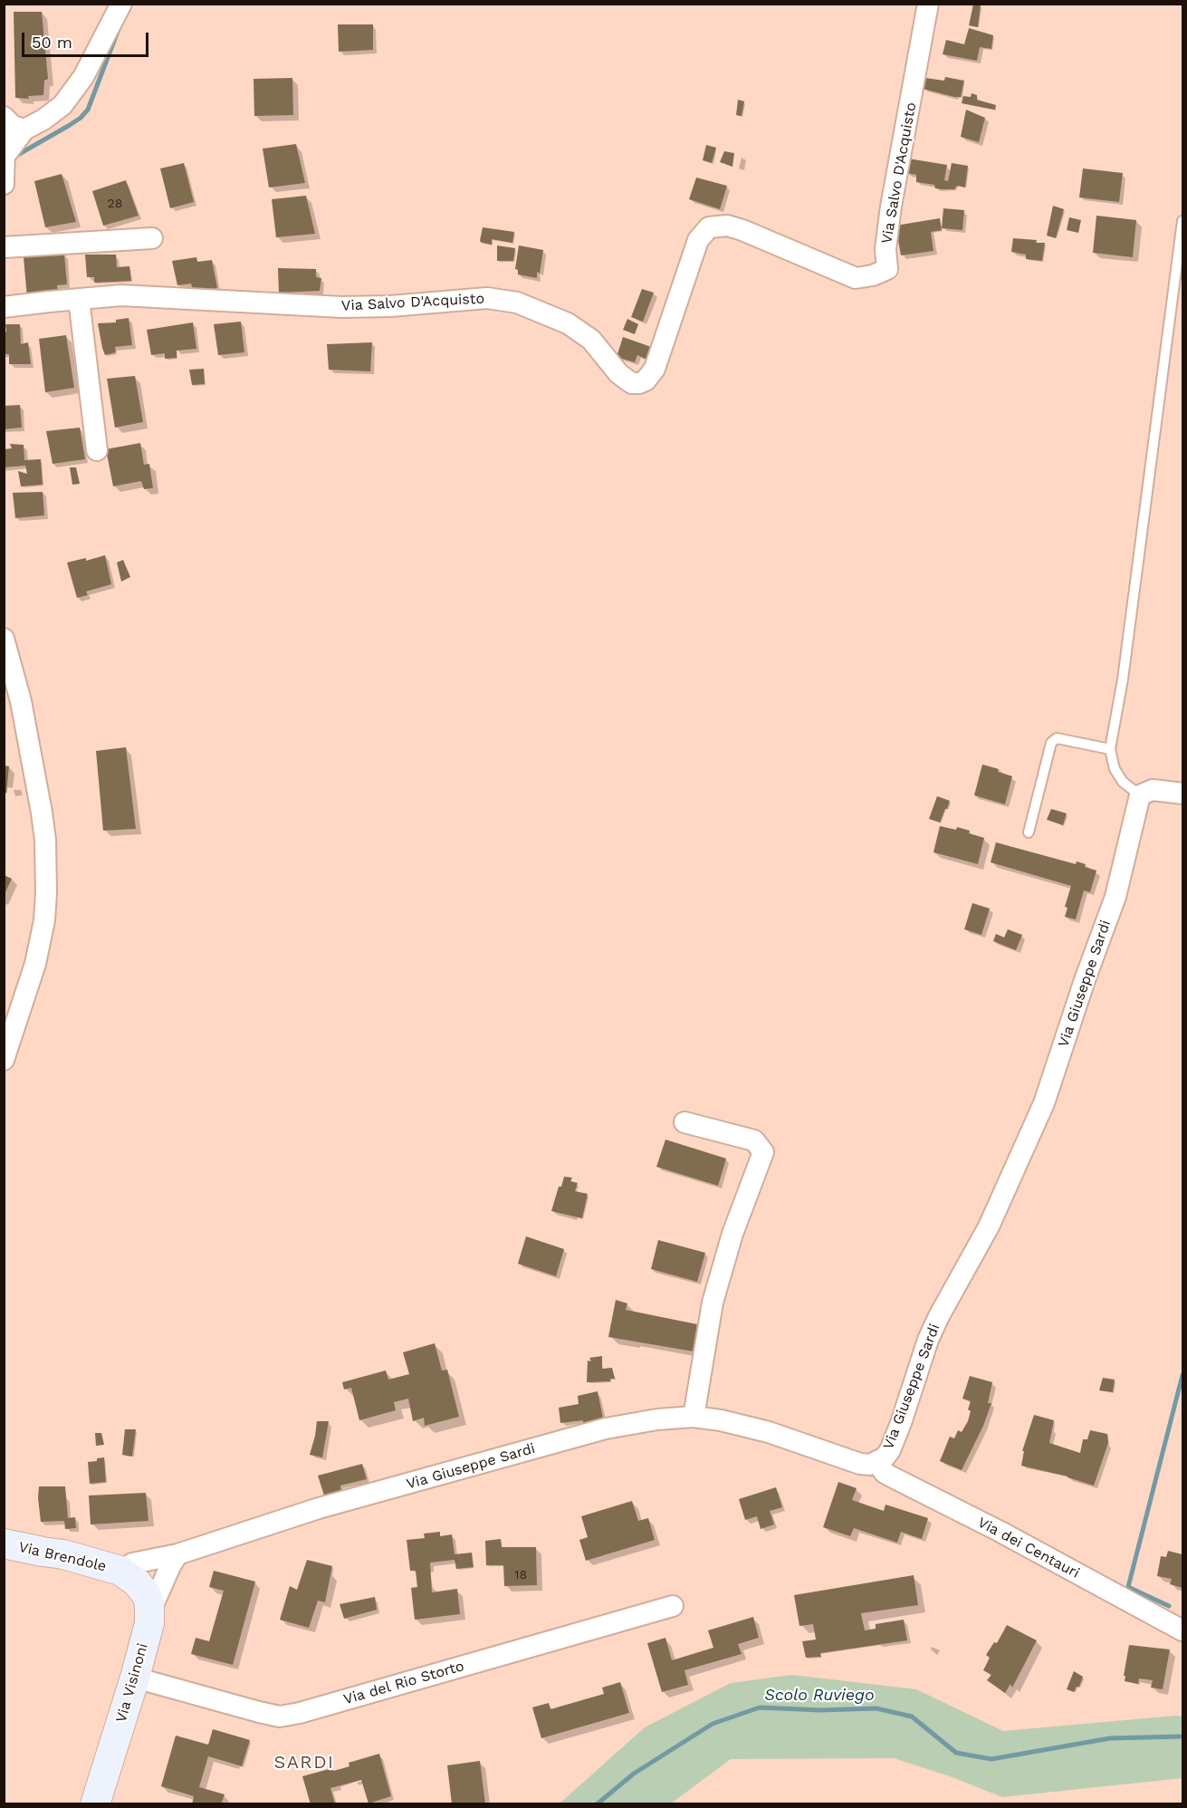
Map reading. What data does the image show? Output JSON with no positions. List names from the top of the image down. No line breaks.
{"streets":{"street":["Via Salvo D'Acquisto","Via Giuseppe Sardi","Via dei Centauri","Via Brendole","Via Visinoni","Via del Rio Storto"]},"crossings":[["Via Giuseppe Sardi","Via dei Centauri"],["Via Giuseppe Sardi","Via Brendole"],["Via Giuseppe Sardi","Via Visinoni"],["Via Brendole","Via Visinoni"],["Via Visinoni","Via del Rio Storto"]],"districts":["SARDI"],"water":["Scolo Ruviego"],"house_numbers":["28","18"],"scale_bar":"50 m"}
